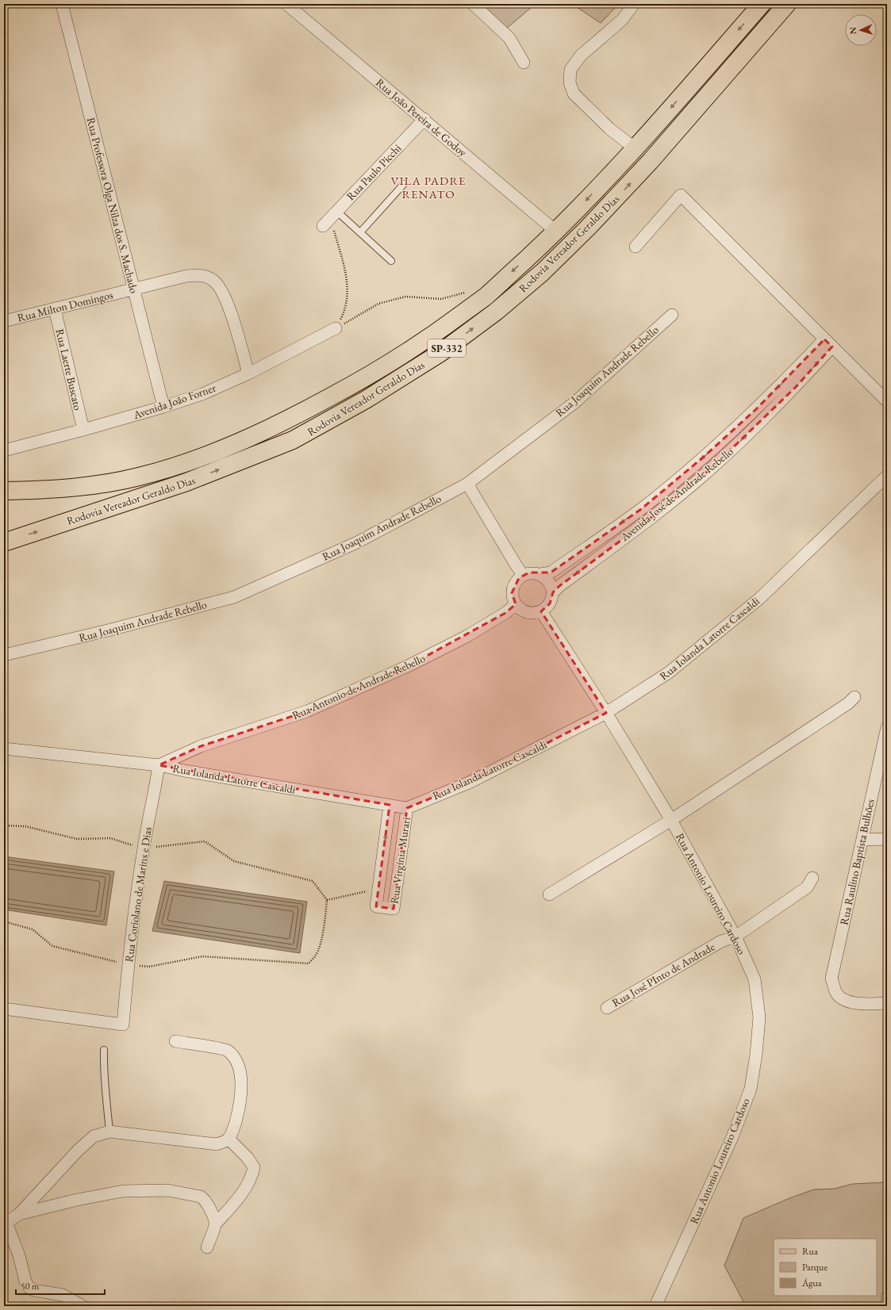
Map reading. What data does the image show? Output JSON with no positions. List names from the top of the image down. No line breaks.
{"streets":{"main road":["Rodovia Vereador Geraldo Dias","SP-332"],"street":["Rua João Pereira de Godoy","Rua Paulo Picchi","Rua Professora Olga Nilza dos S. Machado","Rua Milton Domingos","Rua Laerte Buscato","Rua Joaquim Andrade Rebello","Avenida João Forner","Avenida José de Andrade Rebello","Rua Iolanda Latorre Cascaldi","Rua Antonio de Andrade Rebello","Rua Virgínia Murari","Rua Raulino Baptista Bulhões","Rua Antonio Loureiro Cardoso","Rua Coriolano de Marins e Dias","Rua José PInto de Andrade"]},"crossings":[["Rua João Pereira de Godoy","Rua Paulo Picchi"],["Rua João Pereira de Godoy","Rodovia Vereador Geraldo Dias"],["Rua Professora Olga Nilza dos S. Machado","Rua Milton Domingos"],["Rua Professora Olga Nilza dos S. Machado","Avenida João Forner"],["Rua Milton Domingos","Rua Laerte Buscato"],["Rua Milton Domingos","Avenida João Forner"],["Rua Laerte Buscato","Avenida João Forner"],["Avenida José de Andrade Rebello","Rua Antonio de Andrade Rebello"],["Avenida José de Andrade Rebello","Rua Antonio Loureiro Cardoso"],["Rua Iolanda Latorre Cascaldi","Rua Antonio de Andrade Rebello"],["Rua Iolanda Latorre Cascaldi","Rua Virgínia Murari"],["Rua Iolanda Latorre Cascaldi","Rua Antonio Loureiro Cardoso"],["Rua Iolanda Latorre Cascaldi","Rua Coriolano de Marins e Dias"],["Rua Antonio de Andrade Rebello","Rua Antonio Loureiro Cardoso"],["Rua Antonio de Andrade Rebello","Rua Coriolano de Marins e Dias"],["Rua Antonio Loureiro Cardoso","Rua José PInto de Andrade"]],"one_way":["Rua Virgínia Murari"],"districts":["VILA PADRE RENATO"],"legend":["Rua","Parque","Água"],"scale_bar":"50 m","north":"left"}
